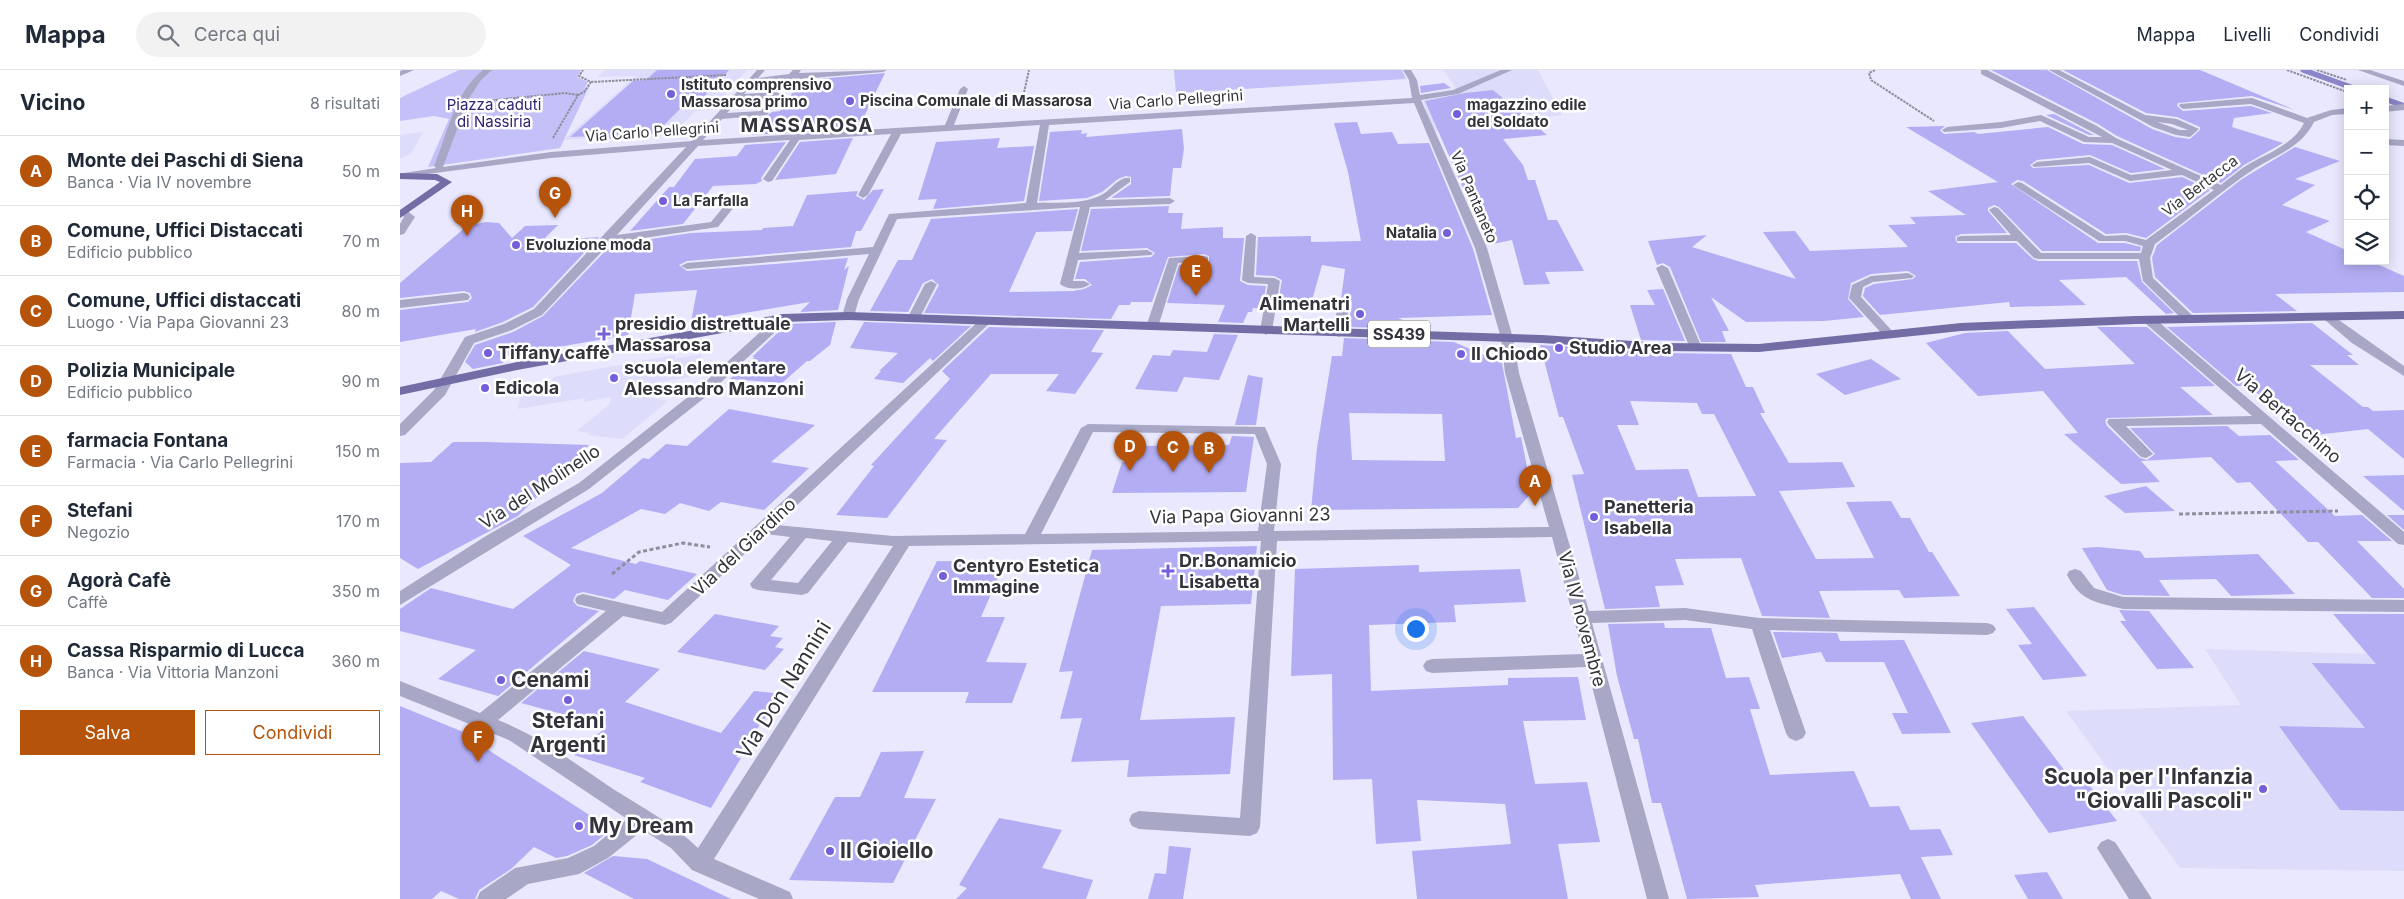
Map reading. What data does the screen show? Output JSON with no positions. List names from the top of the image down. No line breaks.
{"streets":{"main road":["SS439"],"street":["Via Carlo Pellegrini","Via Bertacca","Via Pantaneto","Via Bertacchino","Via del Molinello","Via Papa Giovanni 23","Via del Giardino","Via IV novembre","Via Don Nannini"]},"crossings":[["Via Carlo Pellegrini","Via Pantaneto"],["Via Pantaneto","SS439"],["Via Pantaneto","Via IV novembre"],["SS439","Via Bertacchino"],["SS439","Via del Molinello"],["SS439","Via del Giardino"],["SS439","Via IV novembre"],["Via Papa Giovanni 23","Via del Giardino"],["Via Papa Giovanni 23","Via IV novembre"],["Via Papa Giovanni 23","Via Don Nannini"]],"districts":["MASSAROSA"],"parks":["Piazza caduti di Nassiria"],"places":{"other":["Istituto comprensivo Massarosa primo","Piscina Comunale di Massarosa","magazzino edile del Soldato","La Farfalla","Natalia","Evoluzione moda","Alimenatri Martelli","Studio Area","Tiffany caffè","Il Chiodo","scuola elementare Alessandro Manzoni","Edicola","Panetteria Isabella","Centyro Estetica Immagine","Cenami","Stefani Argenti","Scuola per l'Infanzia \"Giovalli Pascoli\"","My Dream","Il Gioiello"],"health":["presidio distrettuale Massarosa","Dr.Bonamicio Lisabetta"]},"page":{"header":"Mappa","search":"Cerca qui","nav":["Mappa","Livelli","Condividi"],"heading":["Vicino","8 risultati"],"map_buttons":["+","−"],"list":[{"mark":"A","name":"Monte dei Paschi di Siena","note":"Banca · Via IV novembre","value":"50 m"},{"mark":"B","name":"Comune, Uffici Distaccati","note":"Edificio pubblico","value":"70 m"},{"mark":"C","name":"Comune, Uffici distaccati","note":"Luogo · Via Papa Giovanni 23","value":"80 m"},{"mark":"D","name":"Polizia Municipale","note":"Edificio pubblico","value":"90 m"},{"mark":"E","name":"farmacia Fontana","note":"Farmacia · Via Carlo Pellegrini","value":"150 m"},{"mark":"F","name":"Stefani","note":"Negozio","value":"170 m"},{"mark":"G","name":"Agorà Cafè","note":"Caffè","value":"350 m"},{"mark":"H","name":"Cassa Risparmio di Lucca","note":"Banca · Via Vittoria Manzoni","value":"360 m"}],"pins":["G","H","E","D","C","B","A","F"],"buttons":["Salva","Condividi"]}}
